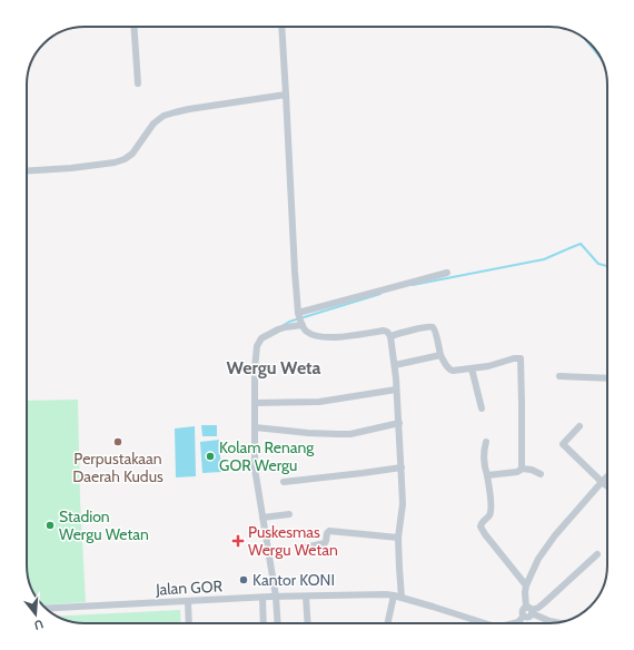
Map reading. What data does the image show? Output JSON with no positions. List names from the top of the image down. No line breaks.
{"streets":{"street":["Jalan GOR"]},"districts":["Wergu Weta"],"places":{"other":["Perpustakaan Daerah Kudus","Kolam Renang GOR Wergu","Stadion Wergu Wetan","Kantor KONI"],"health":["Puskesmas Wergu Wetan"]},"north":"bottom"}
